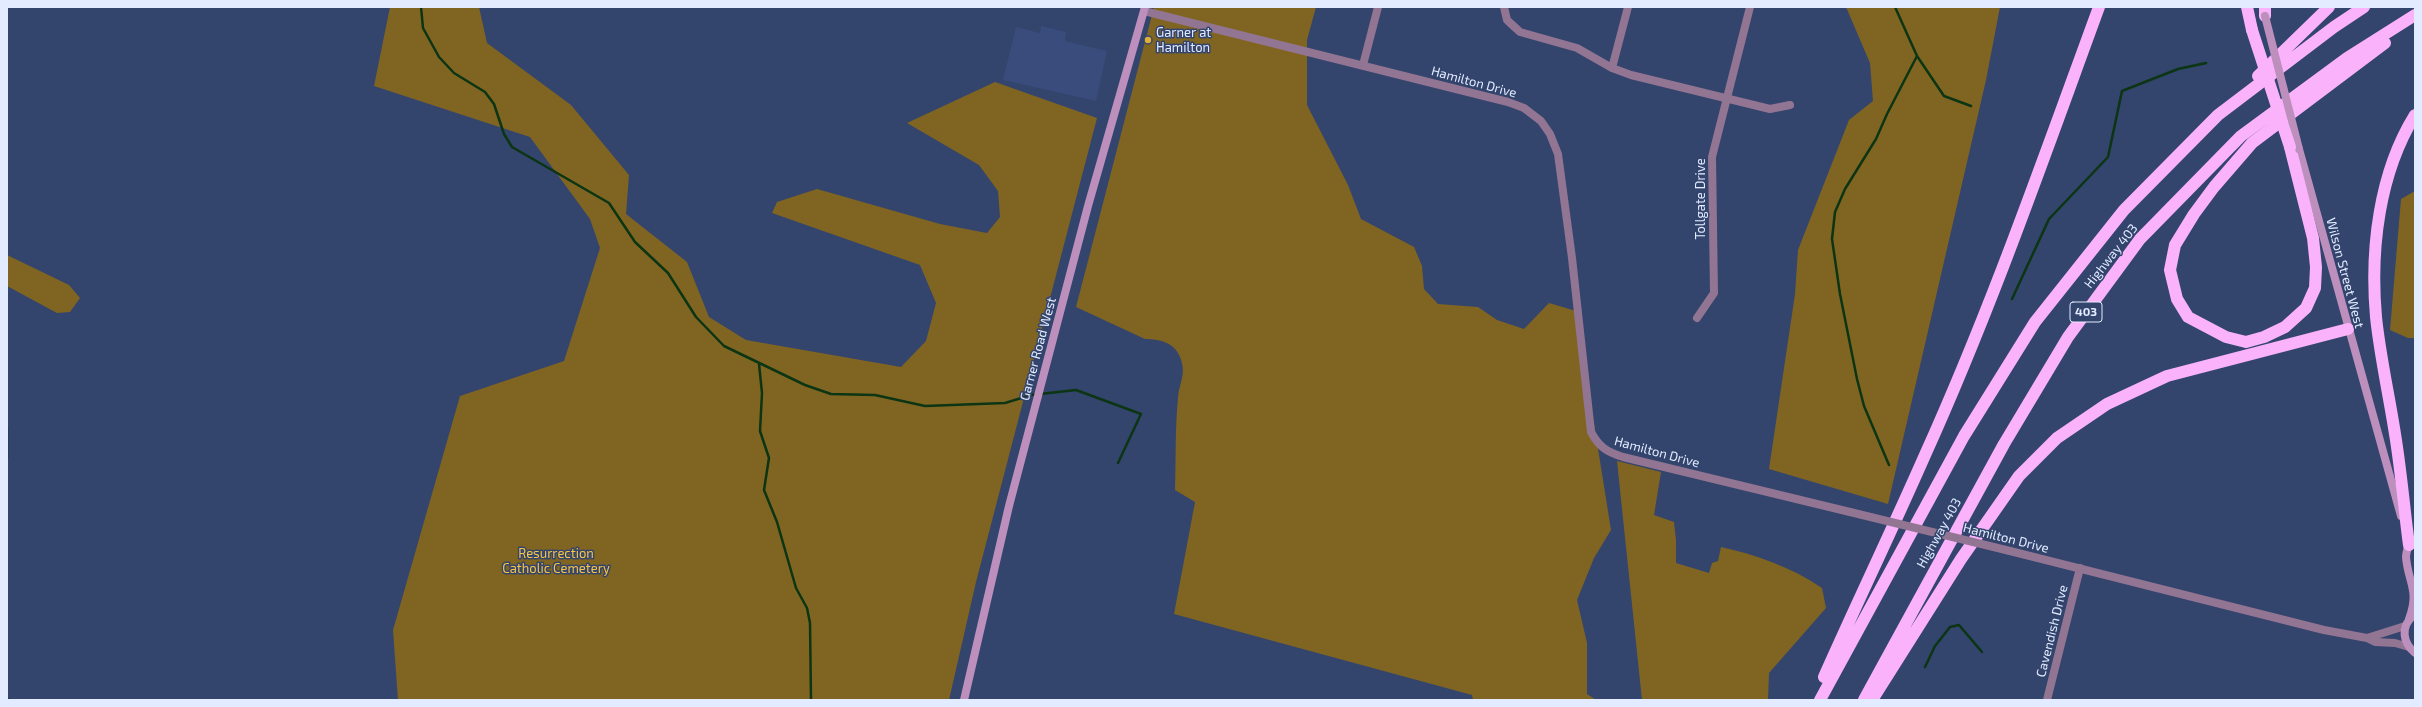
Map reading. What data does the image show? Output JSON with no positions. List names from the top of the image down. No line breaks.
{"streets":{"highway":["Highway 403","403"],"main road":["Wilson Street West","Garner Road West"],"street":["Hamilton Drive","Tollgate Drive","Cavendish Drive"]},"crossings":[["Hamilton Drive","Wilson Street West"],["Hamilton Drive","Garner Road West"],["Hamilton Drive","Cavendish Drive"]],"parks":["Resurrection Catholic Cemetery"],"places":["Garner at Hamilton"]}
